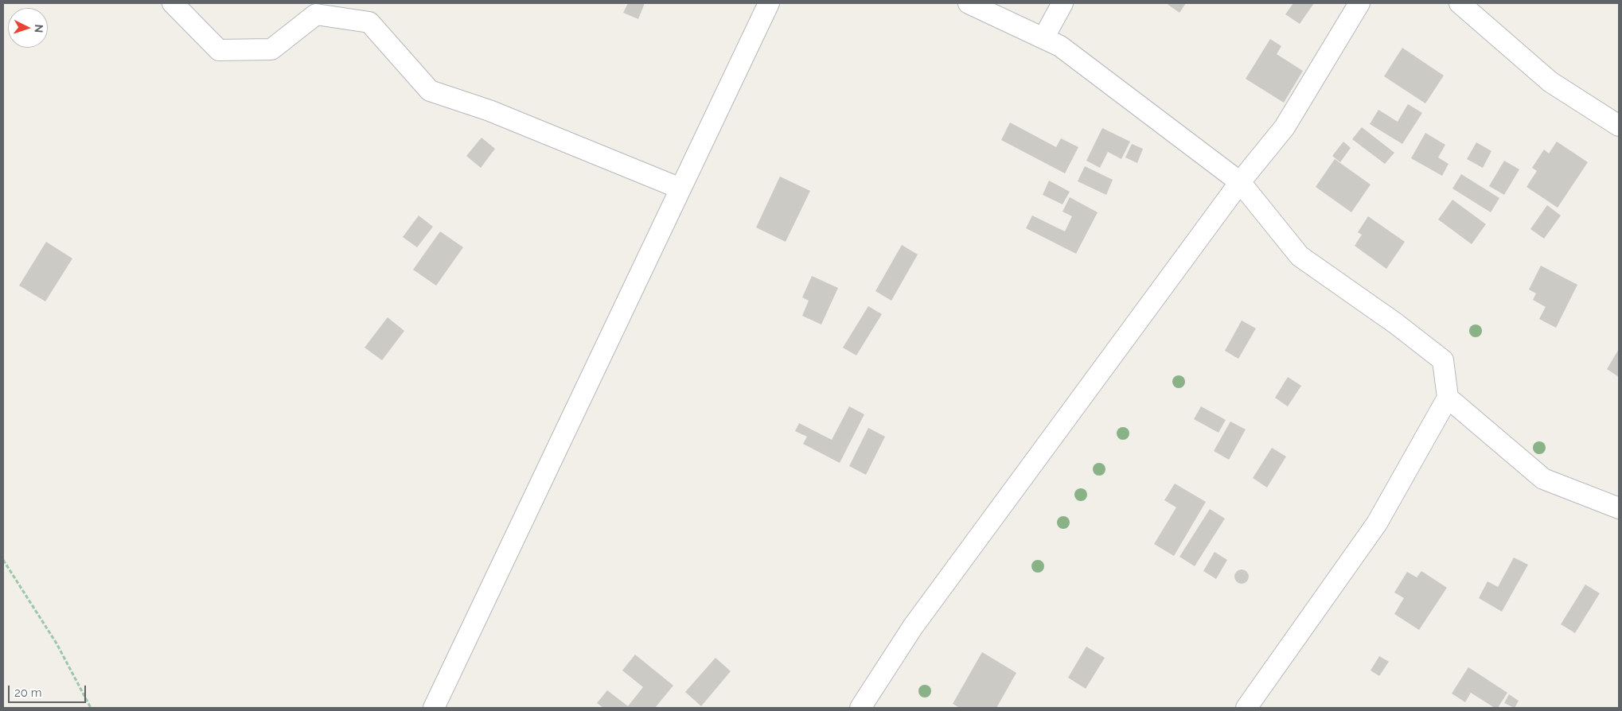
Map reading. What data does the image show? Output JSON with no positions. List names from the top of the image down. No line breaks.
{"scale_bar":"20 m","north":"right"}
